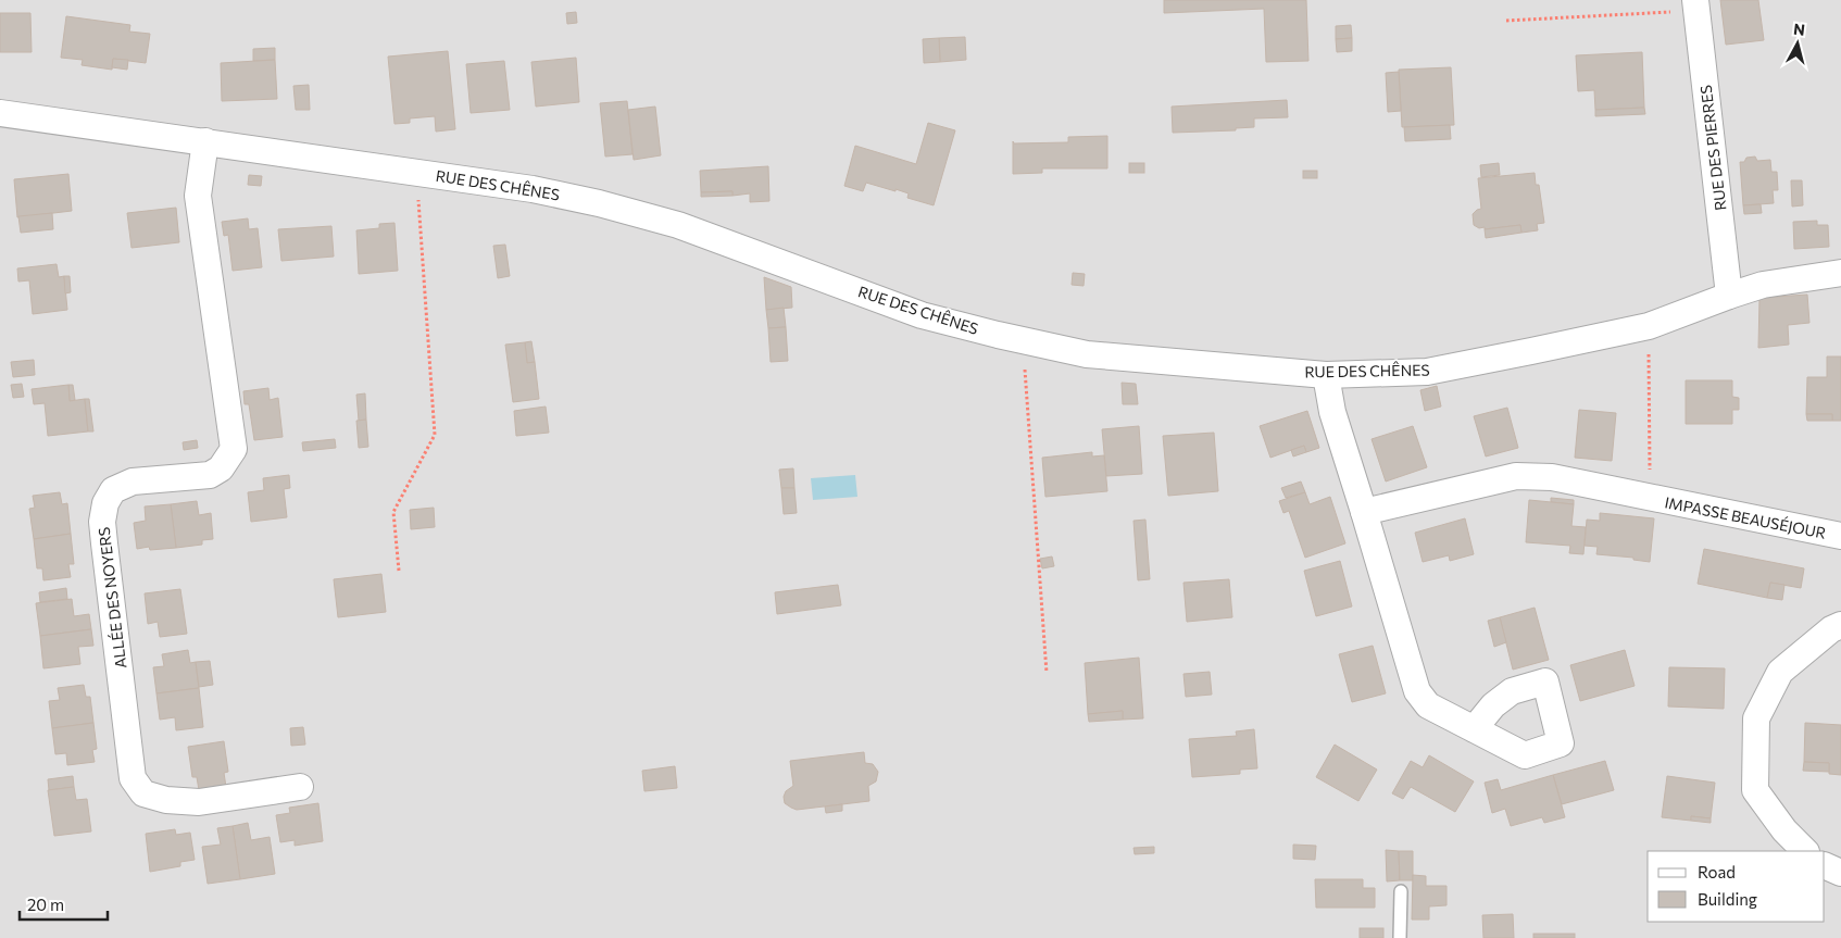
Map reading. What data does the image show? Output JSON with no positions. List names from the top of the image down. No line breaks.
{"streets":{"street":["RUE DES PIERRES","RUE DES CHÊNES","IMPASSE BEAUSÉJOUR","ALLÉE DES NOYERS"]},"crossings":[["RUE DES PIERRES","RUE DES CHÊNES"],["RUE DES CHÊNES","ALLÉE DES NOYERS"]],"legend":["Road","Building"],"scale_bar":"20 m","north":"top"}
